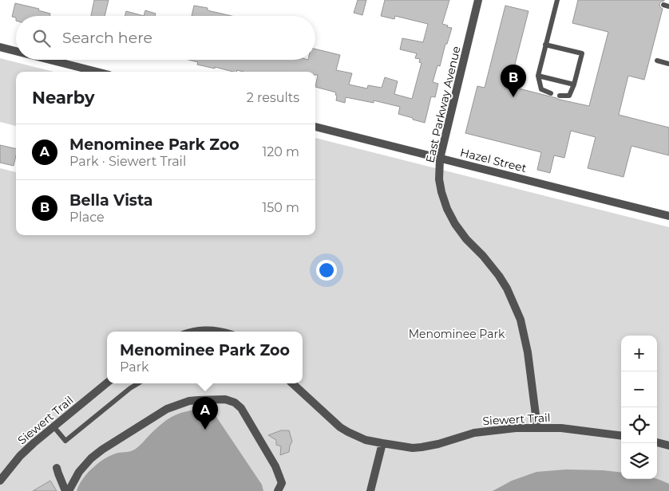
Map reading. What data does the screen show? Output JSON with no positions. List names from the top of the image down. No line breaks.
{"streets":{"street":["East Parkway Avenue","Hazel Street","Siewert Trail"]},"crossings":[["East Parkway Avenue","Hazel Street"],["East Parkway Avenue","Siewert Trail"]],"parks":["Menominee Park"],"page":{"search":"Search here","pins":["B","A"],"heading":["Nearby","2 results"],"list":[{"mark":"A","name":"Menominee Park Zoo","note":"Park · Siewert Trail","value":"120 m"},{"mark":"B","name":"Bella Vista","note":"Place","value":"150 m"}],"popup":["Menominee Park Zoo","Park"],"map_buttons":["+","−"]}}
